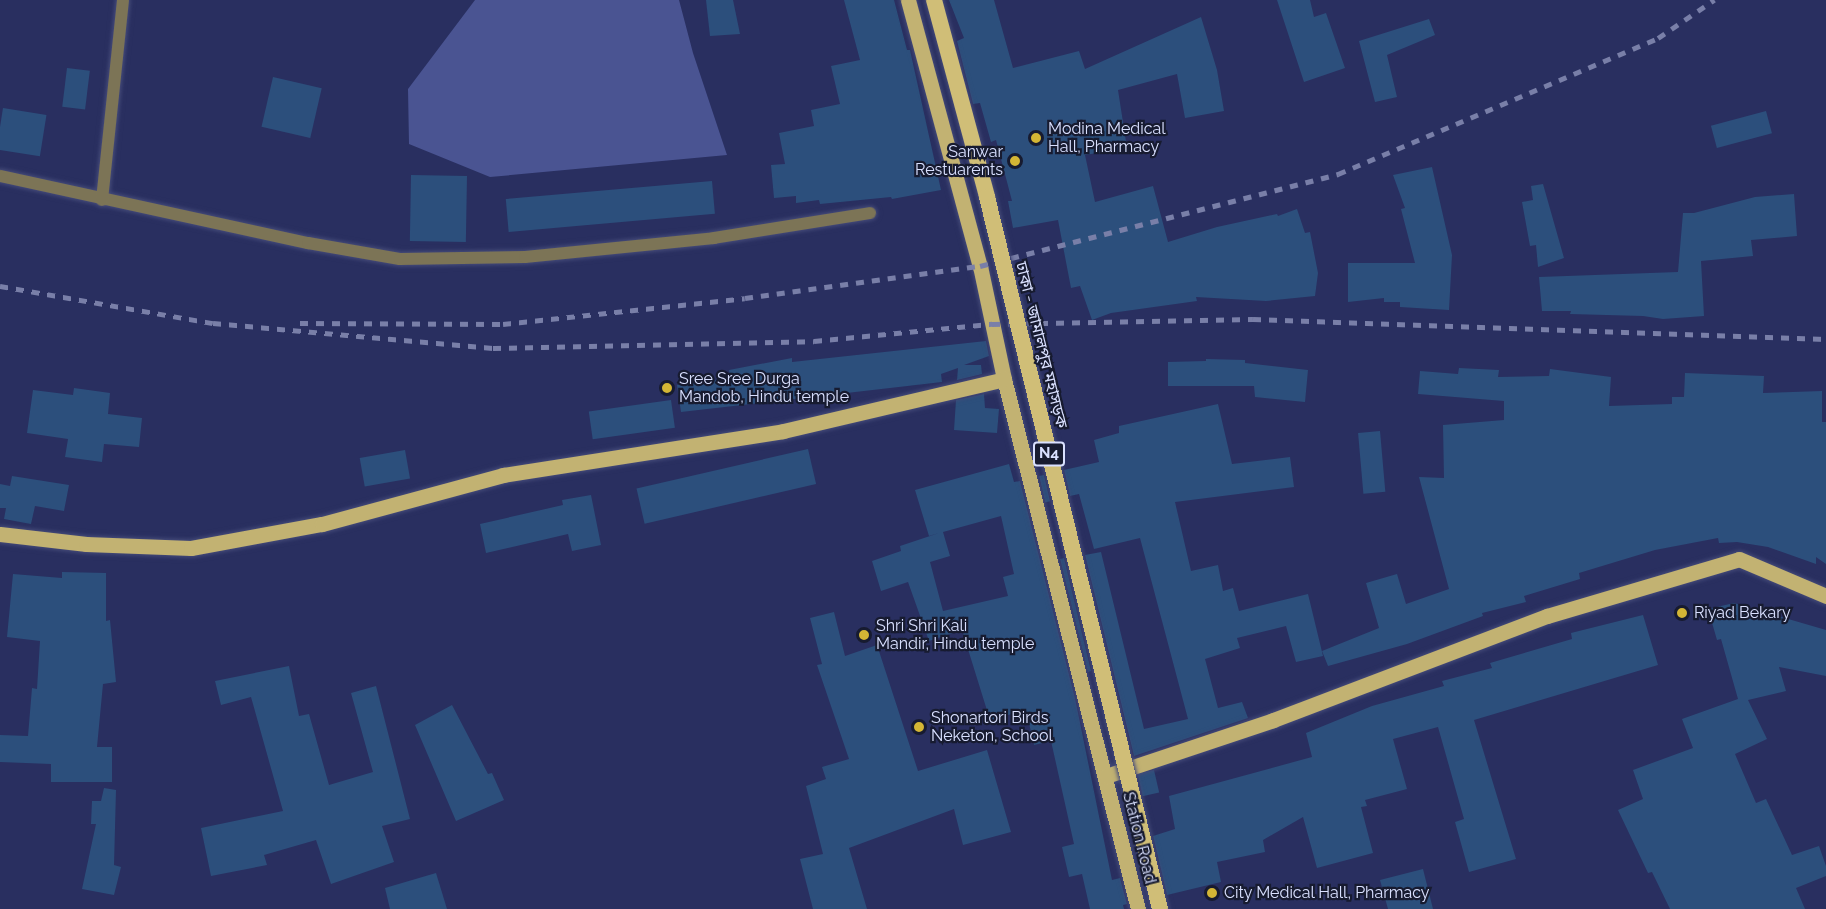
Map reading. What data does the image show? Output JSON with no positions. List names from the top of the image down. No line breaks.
{"streets":{"highway":["ঢাকা - জামালপুর মহাসড়ক","N4"],"main road":["Station Road"]},"places":["Modina Medical Hall, Pharmacy","Sanwar Restuarents","Sree Sree Durga Mandob, Hindu temple","Riyad Bekary","Shri Shri Kali Mandir, Hindu temple","Shonartori Birds Neketon, School","City Medical Hall, Pharmacy"]}
